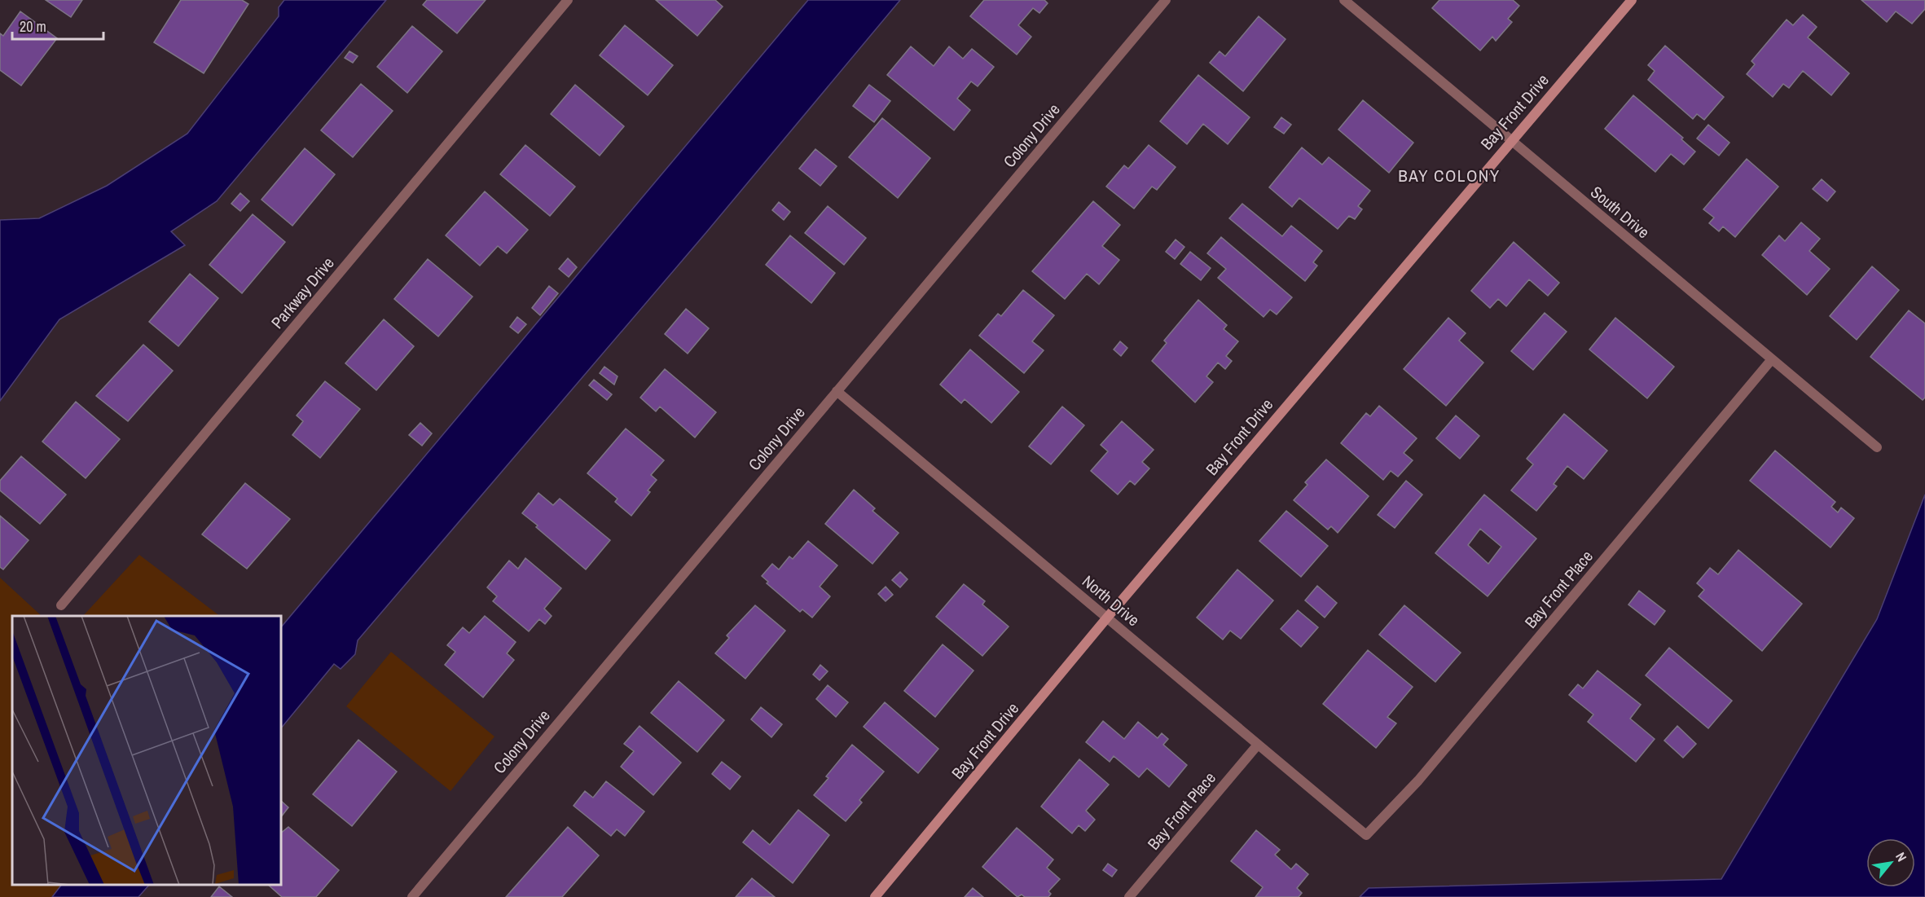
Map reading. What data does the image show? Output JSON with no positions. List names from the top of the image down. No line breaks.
{"streets":{"street":["Bay Front Drive","Colony Drive","South Drive","Parkway Drive","Bay Front Place","North Drive"]},"crossings":[["Bay Front Drive","South Drive"],["Bay Front Drive","North Drive"],["Colony Drive","North Drive"],["South Drive","Bay Front Place"],["Bay Front Place","North Drive"]],"districts":["BAY COLONY"],"scale_bar":"20 m","north":"top right"}
